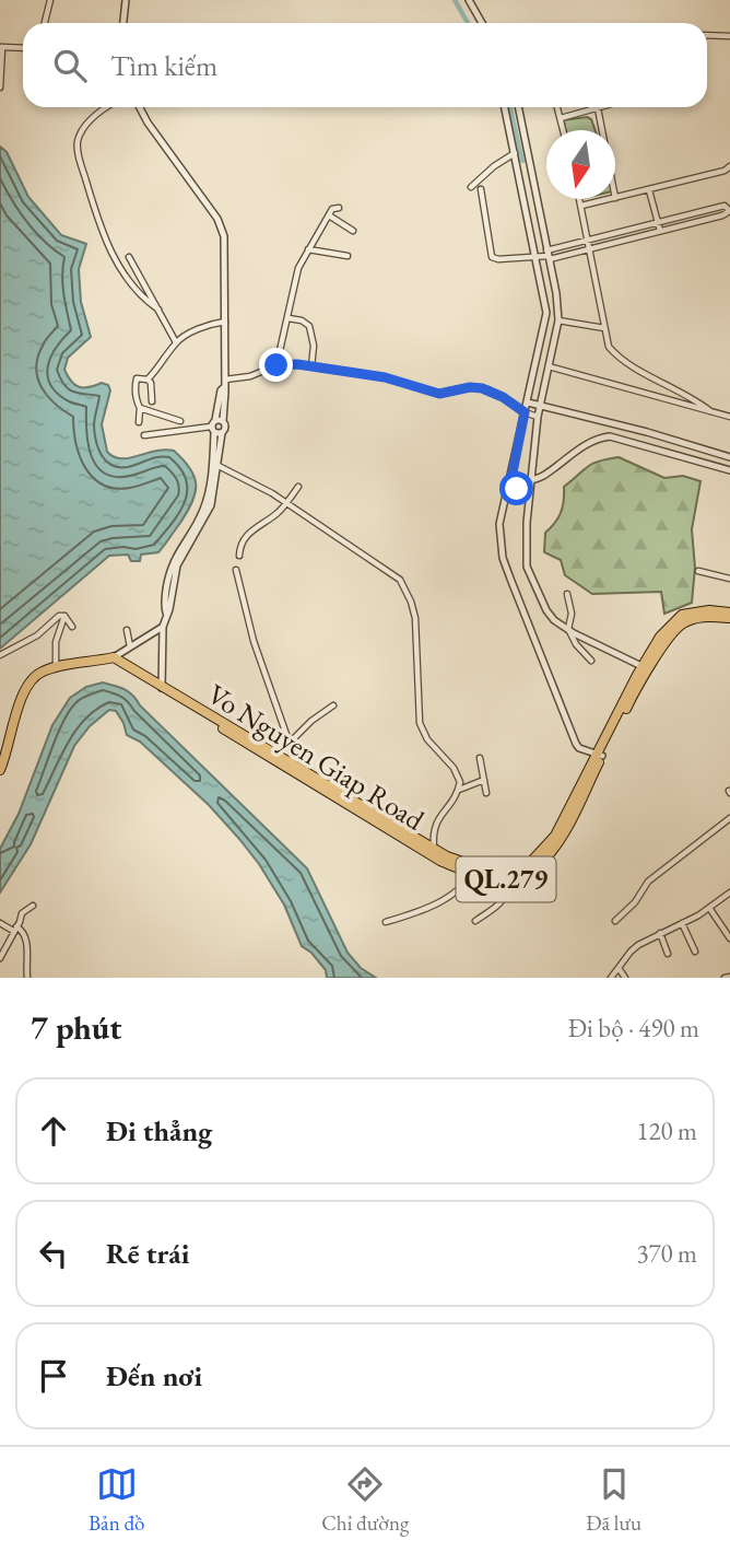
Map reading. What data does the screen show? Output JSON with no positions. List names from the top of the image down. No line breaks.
{"streets":{"highway":["Vo Nguyen Giap Road","QL.279"]},"crossings":[["Vo Nguyen Giap Road","QL.279"]],"north":"bottom","page":{"search":"Tìm kiếm","heading":["7 phút","Đi bộ · 490 m"],"list":[["Đi thẳng","120 m"],["Rẽ trái","370 m"],"Đến nơi"],"nav":["Bản đồ","Chỉ đường","Đã lưu"]}}
